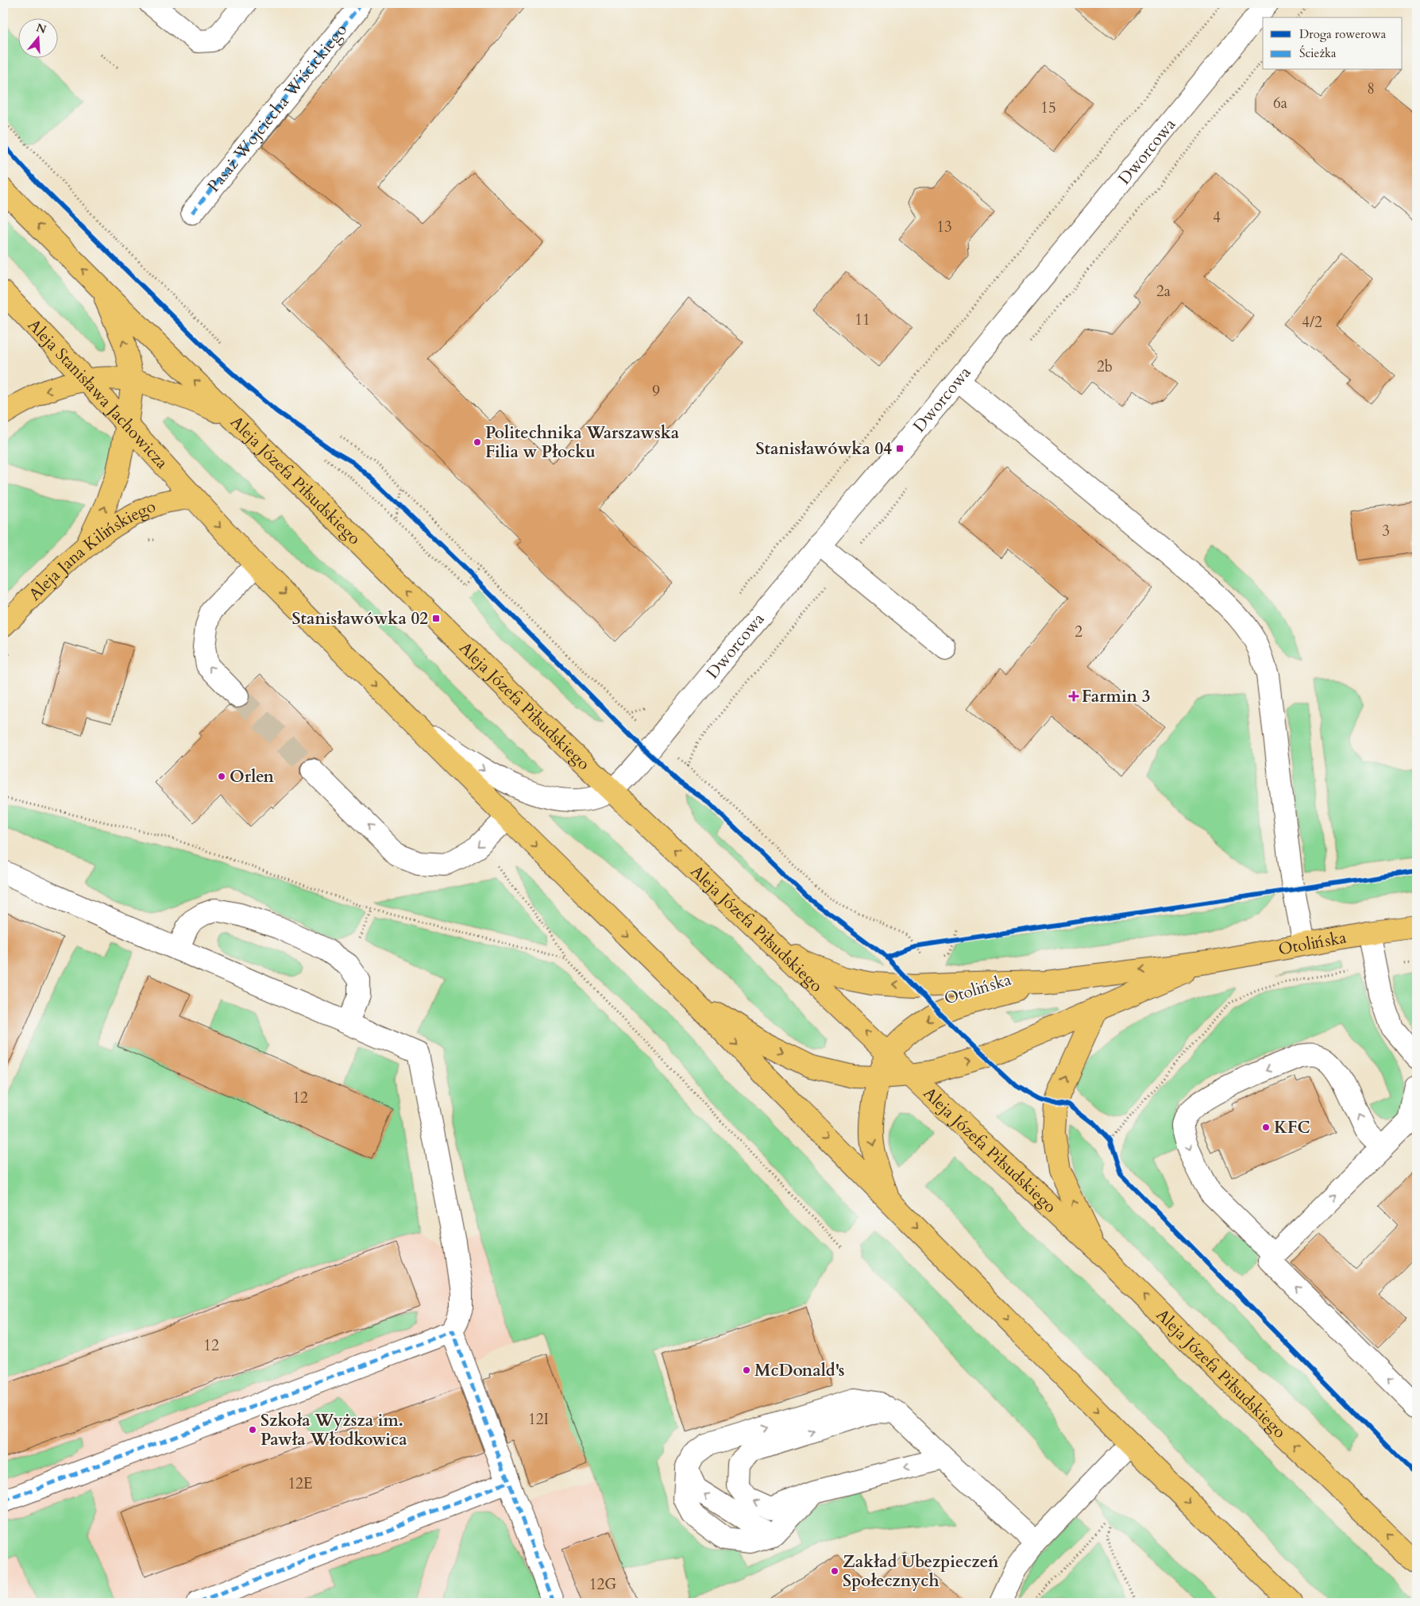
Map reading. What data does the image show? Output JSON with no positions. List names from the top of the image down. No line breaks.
{"streets":{"main road":["Aleja Stanisława Jachowicza","Aleja Józefa Piłsudskiego","Aleja Jana Kilińskiego","Otolińska"],"street":["Pasaż Wojciecha Wiścickiego","Dworcowa"]},"crossings":[["Dworcowa","Aleja Józefa Piłsudskiego"],["Aleja Stanisława Jachowicza","Aleja Jana Kilińskiego"],["Aleja Józefa Piłsudskiego","Otolińska"]],"places":{"other":["Politechnika Warszawska Filia w Płocku","Orlen","KFC","McDonald's","Szkoła Wyższa im. Pawła Włodkowica","Zakład Ubezpieczeń Społecznych"],"transit":["Stanisławówka 04","Stanisławówka 02"],"health":["Farmin 3"]},"house_numbers":["8","6a","15","4","13","2a","11","4/2","2b","9","3","2","12","12","12I","12E","12G"],"legend":["Droga rowerowa","Ścieżka"],"north":"top"}
